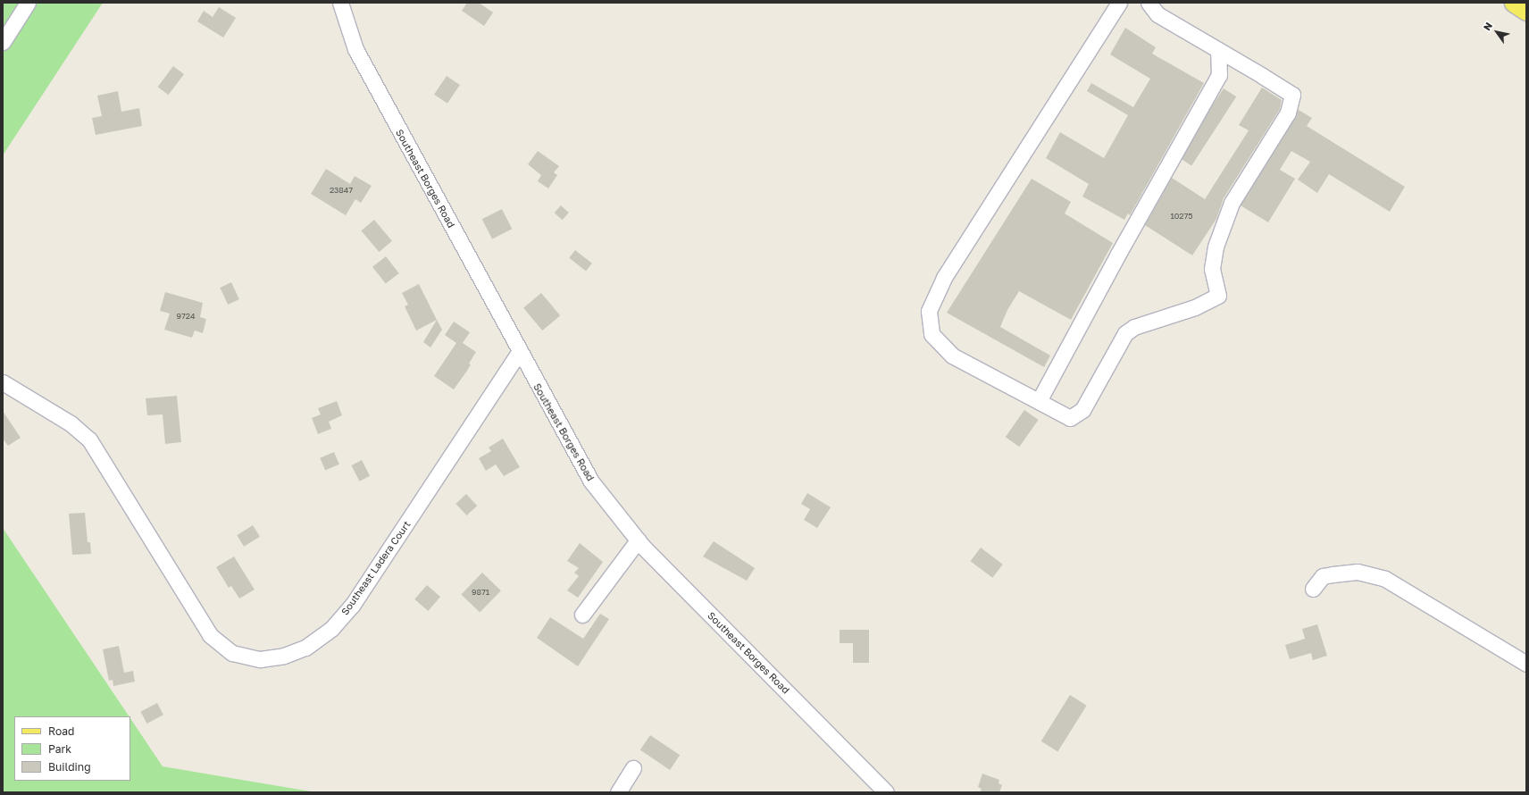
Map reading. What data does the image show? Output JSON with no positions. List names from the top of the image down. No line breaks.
{"streets":{"street":["Southeast Borges Road","Southeast Ladera Court"]},"crossings":[["Southeast Borges Road","Southeast Ladera Court"]],"house_numbers":["23847","10275","9724","9871"],"legend":["Road","Park","Building"],"north":"top left"}
